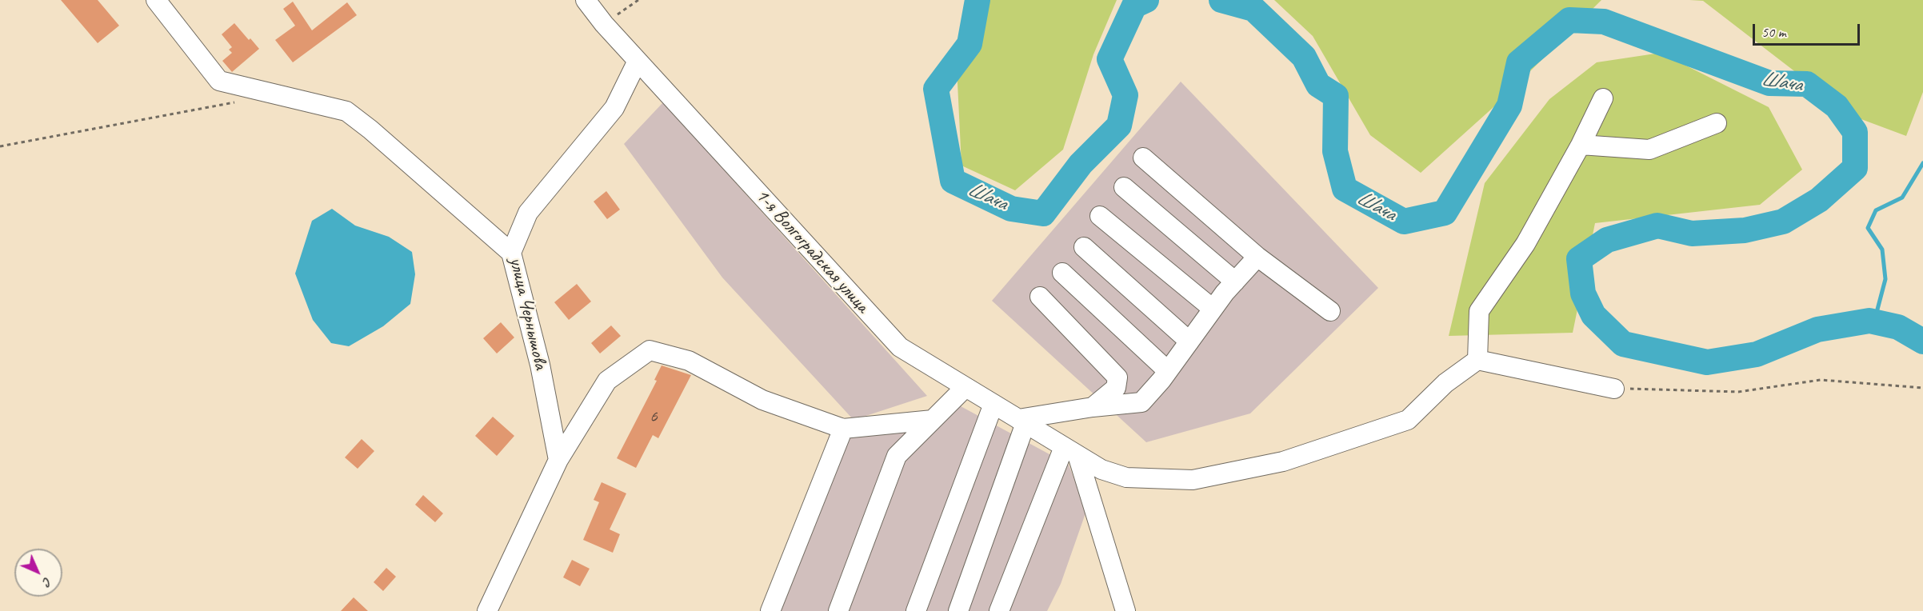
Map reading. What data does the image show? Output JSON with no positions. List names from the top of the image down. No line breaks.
{"streets":{"street":["1-я Волгоградская улица","улица Чернышова"]},"crossings":[["1-я Волгоградская улица","улица Чернышова"]],"water":["Шача"],"house_numbers":["6"],"scale_bar":"50 m","north":"bottom right"}
